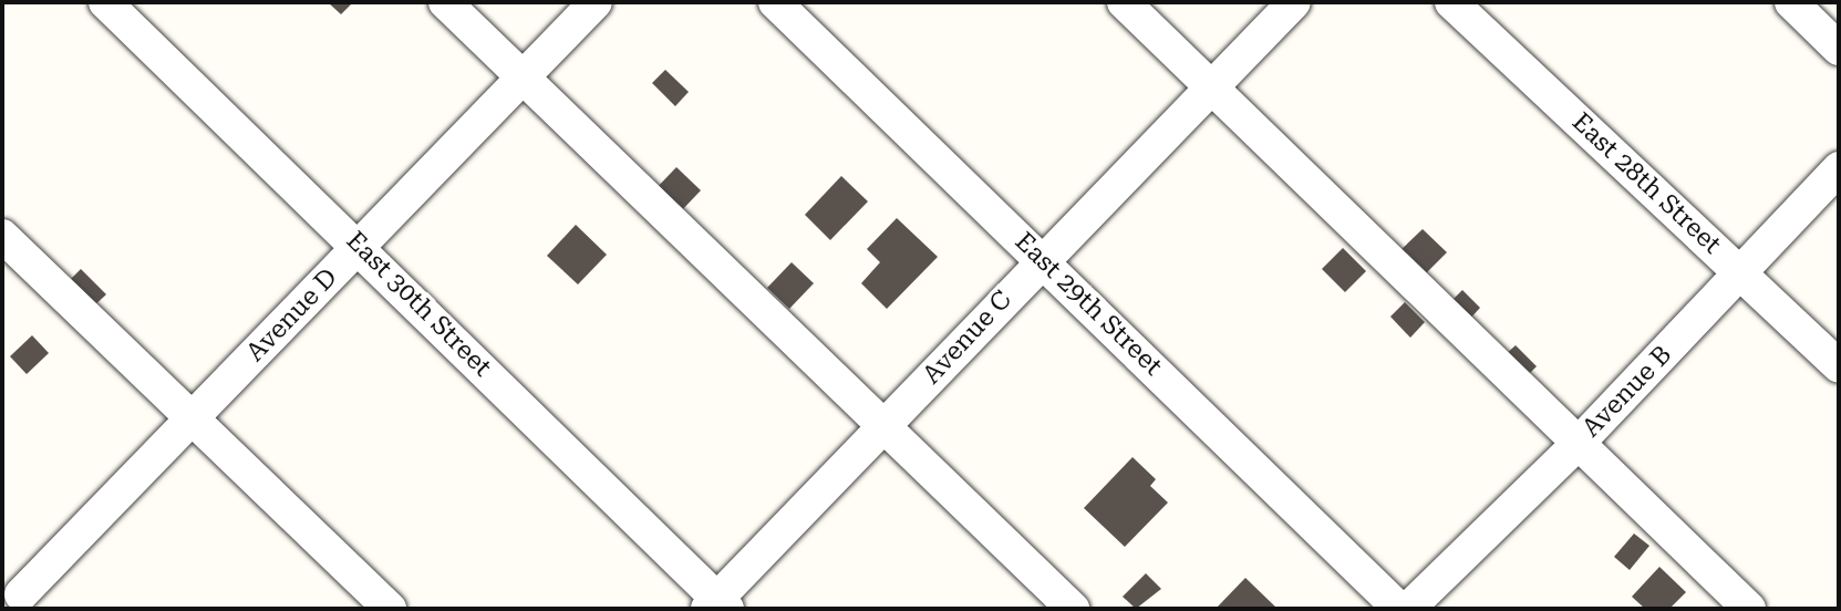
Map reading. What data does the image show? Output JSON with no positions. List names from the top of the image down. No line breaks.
{"streets":{"street":["East 28th Street","East 30th Street","East 29th Street","Avenue D","Avenue C","Avenue B"]},"crossings":[["East 28th Street","Avenue B"],["East 30th Street","Avenue D"],["East 30th Street","Avenue C"],["East 29th Street","Avenue C"]]}
